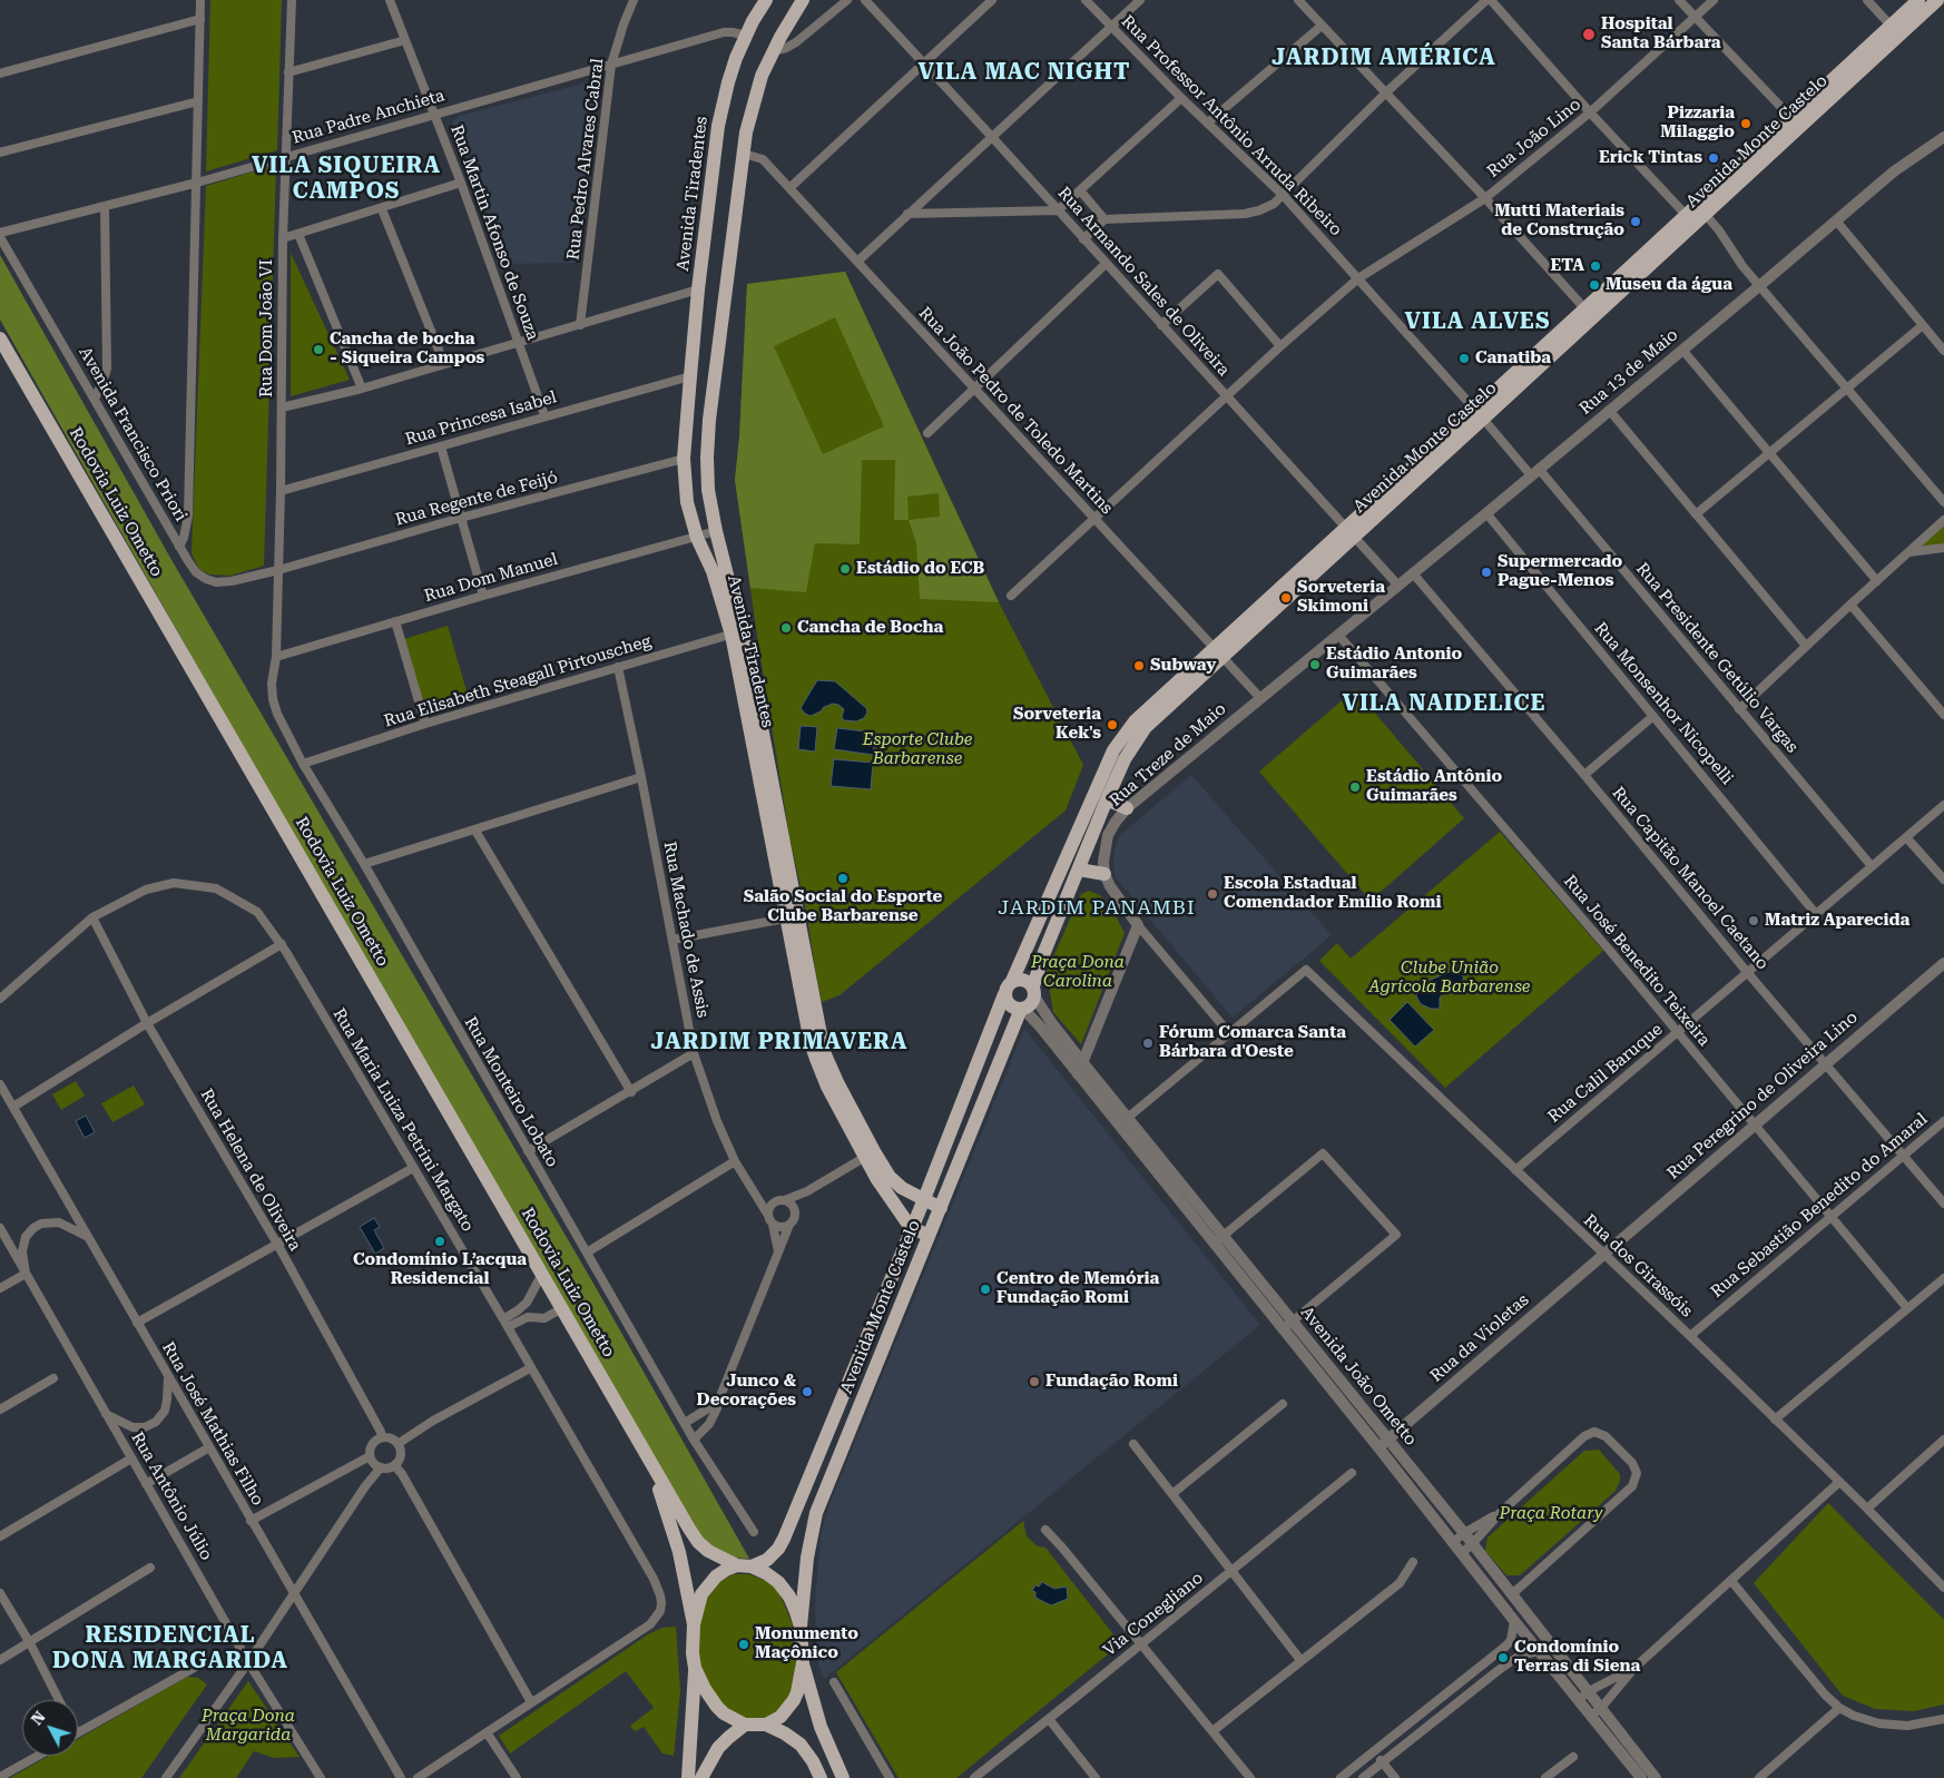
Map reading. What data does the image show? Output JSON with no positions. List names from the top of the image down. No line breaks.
{"streets":{"main road":["Avenida Monte Castelo","Avenida Tiradentes","Rodovia Luiz Ometto"],"street":["Rua Padre Anchieta","Rua Professor Antônio Arruda Ribeiro","Rua João Lino","Rua Pedro Alvares Cabral","Rua Martin Afonso de Souza","Rua Armando Sales de Oliveira","Rua Dom João VI","Rua 13 de Maio","Rua João Pedro de Toledo Martins","Rua Princesa Isabel","Avenida Francisco Priori","Rua Regente de Feijó","Rua Dom Manuel","Rua Presidente Getúlio Vargas","Rua Elisabeth Steagall Pirtouscheg","Rua Monsenhor Nicopelli","Rua Treze de Maio","Rua Capitão Manoel Caetano","Rua Machado de Assis","Rua José Benedito Teixeira","Rua Calil Baruque","Rua Monteiro Lobato","Rua Peregrino de Oliveira Lino","Rua Maria Luiza Petrini Margato","Rua Helena de Oliveira","Rua Sebastião Benedito do Amaral","Rua dos Girassóis","Rua da Violetas","Avenida João Ometto","Rua José Mathias Filho","Rua Antônio Júlio","Via Conegliano"]},"crossings":[["Rua Padre Anchieta","Rua Pedro Alvares Cabral"],["Rua Padre Anchieta","Avenida Tiradentes"],["Rua Padre Anchieta","Rua Martin Afonso de Souza"],["Rua Padre Anchieta","Rua Dom João VI"],["Rua Padre Anchieta","Avenida Francisco Priori"],["Rua Professor Antônio Arruda Ribeiro","Rua João Lino"],["Rua Professor Antônio Arruda Ribeiro","Avenida Monte Castelo"],["Rua Professor Antônio Arruda Ribeiro","Rua 13 de Maio"],["Rua Professor Antônio Arruda Ribeiro","Rua Presidente Getúlio Vargas"],["Rua João Lino","Rua Armando Sales de Oliveira"],["Rua João Lino","Rua João Pedro de Toledo Martins"],["Avenida Monte Castelo","Avenida Tiradentes"],["Avenida Monte Castelo","Rua Armando Sales de Oliveira"],["Avenida Monte Castelo","Rua João Pedro de Toledo Martins"],["Avenida Monte Castelo","Rodovia Luiz Ometto"],["Avenida Monte Castelo","Avenida João Ometto"],["Avenida Tiradentes","Rua João Pedro de Toledo Martins"],["Avenida Tiradentes","Rua Princesa Isabel"],["Avenida Tiradentes","Rua Regente de Feijó"],["Avenida Tiradentes","Rua Dom Manuel"],["Avenida Tiradentes","Rua Elisabeth Steagall Pirtouscheg"],["Rua Martin Afonso de Souza","Rua Princesa Isabel"],["Rua Armando Sales de Oliveira","Rua 13 de Maio"],["Rua Dom João VI","Rua Princesa Isabel"],["Rua Dom João VI","Avenida Francisco Priori"],["Rua Dom João VI","Rua Regente de Feijó"],["Rua Dom João VI","Rua Dom Manuel"],["Rua Dom João VI","Rua Monteiro Lobato"],["Rua 13 de Maio","Rua Presidente Getúlio Vargas"],["Rua 13 de Maio","Rua Monsenhor Nicopelli"],["Rua 13 de Maio","Rua Treze de Maio"],["Rua 13 de Maio","Rua Capitão Manoel Caetano"],["Rua 13 de Maio","Rua José Benedito Teixeira"],["Rua João Pedro de Toledo Martins","Rua Treze de Maio"],["Avenida Francisco Priori","Rua Regente de Feijó"],["Rua Dom Manuel","Rua Monteiro Lobato"],["Rua Presidente Getúlio Vargas","Rua Calil Baruque"],["Rua Elisabeth Steagall Pirtouscheg","Rua Machado de Assis"],["Rua Elisabeth Steagall Pirtouscheg","Rua Monteiro Lobato"],["Rua Monsenhor Nicopelli","Rua Calil Baruque"],["Rua Treze de Maio","Rua José Benedito Teixeira"],["Rua Capitão Manoel Caetano","Rua Calil Baruque"],["Rua Capitão Manoel Caetano","Rua Peregrino de Oliveira Lino"],["Rua Capitão Manoel Caetano","Rua Sebastião Benedito do Amaral"],["Rua José Benedito Teixeira","Rua Calil Baruque"],["Rua José Benedito Teixeira","Rua Peregrino de Oliveira Lino"],["Rua José Benedito Teixeira","Rua Sebastião Benedito do Amaral"],["Rua Calil Baruque","Rua dos Girassóis"],["Rua Peregrino de Oliveira Lino","Rua dos Girassóis"],["Rua Peregrino de Oliveira Lino","Rua da Violetas"],["Rua Maria Luiza Petrini Margato","Rua Helena de Oliveira"],["Rua Sebastião Benedito do Amaral","Rua dos Girassóis"],["Rua dos Girassóis","Rua da Violetas"],["Rua da Violetas","Avenida João Ometto"]],"districts":["JARDIM AMÉRICA","VILA MAC NIGHT","VILA SIQUEIRA CAMPOS","VILA ALVES","VILA NAIDELICE","JARDIM PANAMBI","JARDIM PRIMAVERA","RESIDENCIAL DONA MARGARIDA"],"parks":["Esporte Clube Barbarense","Praça Dona Carolina","Clube União Agrícola Barbarense","Praça Rotary","Praça Dona Margarida"],"places":["Hospital Santa Bárbara","Pizzaria Milaggio","Erick Tintas","Mutti Materiais de Construção","ETA","Museu da água","Cancha de bocha - Siqueira Campos","Canatiba","Estádio do ECB","Supermercado Pague-Menos","Sorveteria Skimoni","Cancha de Bocha","Estádio Antonio Guimarães","Subway","Sorveteria Kek's","Estádio Antônio Guimarães","Salão Social do Esporte Clube Barbarense","Escola Estadual Comendador Emílio Romi","Matriz Aparecida","Fórum Comarca Santa Bárbara d'Oeste","Condomínio L’acqua Residencial","Centro de Memória Fundação Romi","Fundação Romi","Junco & Decorações","Monumento Maçônico","Condomínio Terras di Siena"],"north":"top left"}
